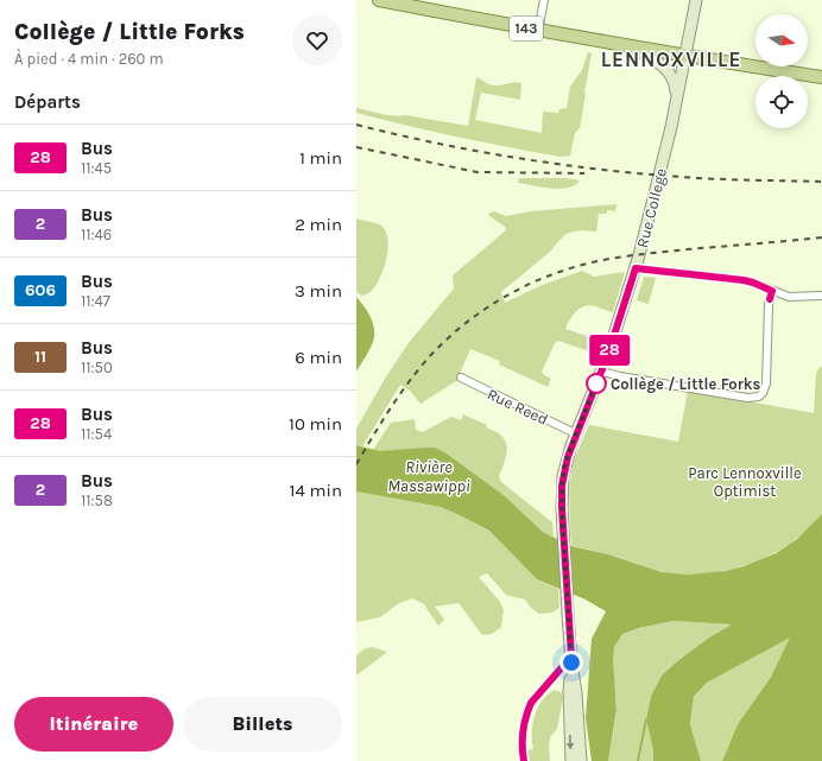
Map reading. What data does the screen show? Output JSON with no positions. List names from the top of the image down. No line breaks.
{"streets":{"main road":["143","Rue College"],"street":["Rue Reed"]},"crossings":[["143","Rue College"],["Rue College","Rue Reed"]],"districts":["LENNOXVILLE"],"water":["Rivière Massawippi"],"parks":["Parc Lennoxville Optimist"],"places":["Collège / Little Forks"],"lines":["bus line 28"],"north":"right","page":{"heading":[["Collège / Little Forks","À pied · 4 min · 260 m"],"Départs"],"on_map":"28","list":[{"mark":"28","name":"Bus","note":"11:45","value":"1 min"},{"mark":"2","name":"Bus","note":"11:46","value":"2 min"},{"mark":"606","name":"Bus","note":"11:47","value":"3 min"},{"mark":"11","name":"Bus","note":"11:50","value":"6 min"},{"mark":"28","name":"Bus","note":"11:54","value":"10 min"},{"mark":"2","name":"Bus","note":"11:58","value":"14 min"}],"buttons":["Itinéraire","Billets"]}}
